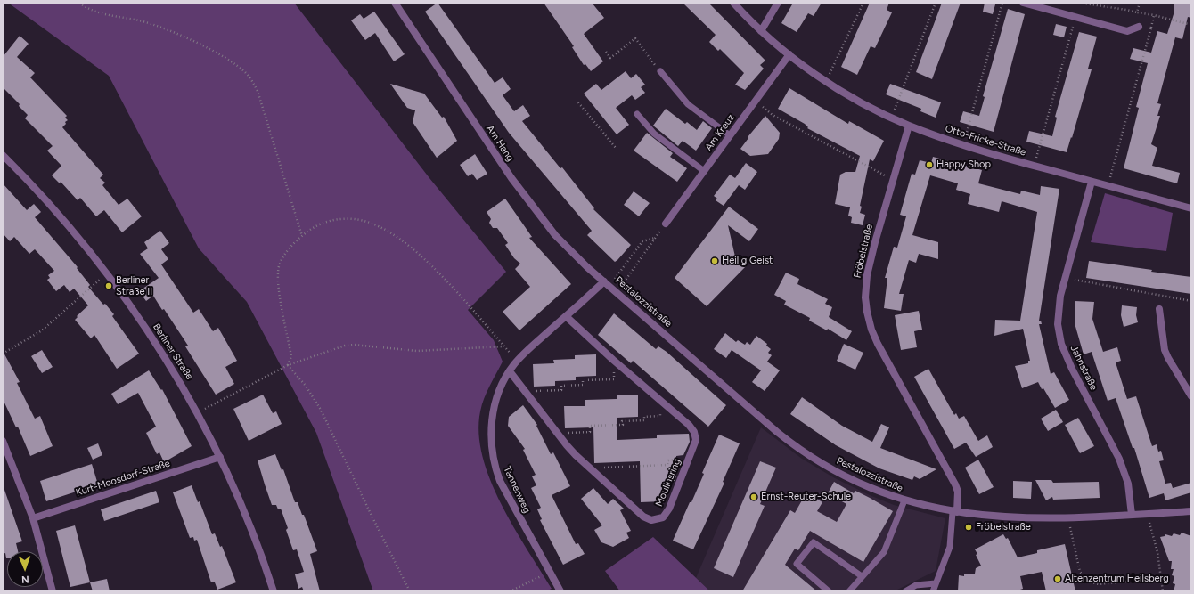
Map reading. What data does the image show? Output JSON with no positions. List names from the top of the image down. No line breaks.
{"streets":{"street":["Am Kreuz","Otto-Fricke-Straße","Am Hang","Fröbelstraße","Pestalozzistraße","Berliner Straße","Jahnstraße","Kurt-Moosdorf-Straße","Moulinsring","Tannenweg"]},"crossings":[["Am Kreuz","Otto-Fricke-Straße"],["Otto-Fricke-Straße","Fröbelstraße"],["Otto-Fricke-Straße","Jahnstraße"],["Am Hang","Pestalozzistraße"],["Am Hang","Tannenweg"],["Fröbelstraße","Pestalozzistraße"],["Pestalozzistraße","Jahnstraße"],["Pestalozzistraße","Tannenweg"],["Berliner Straße","Kurt-Moosdorf-Straße"],["Moulinsring","Tannenweg"]],"places":["Happy Shop","Heilig Geist","Berliner Straße II","Ernst-Reuter-Schule","Fröbelstraße","Altenzentrum Heilsberg"],"north":"bottom"}
